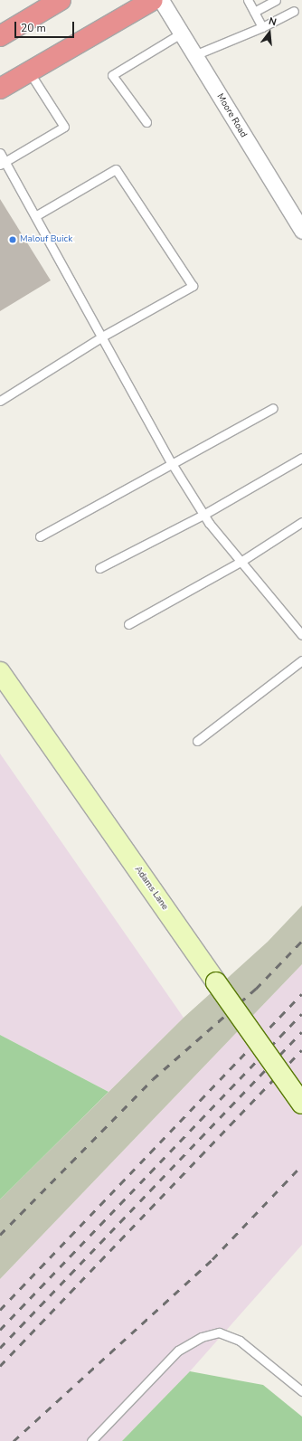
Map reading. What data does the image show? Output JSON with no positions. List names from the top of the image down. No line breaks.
{"streets":{"street":["Moore Road","Adams Lane"]},"places":["Malouf Buick"],"scale_bar":"20 m","north":"top"}
